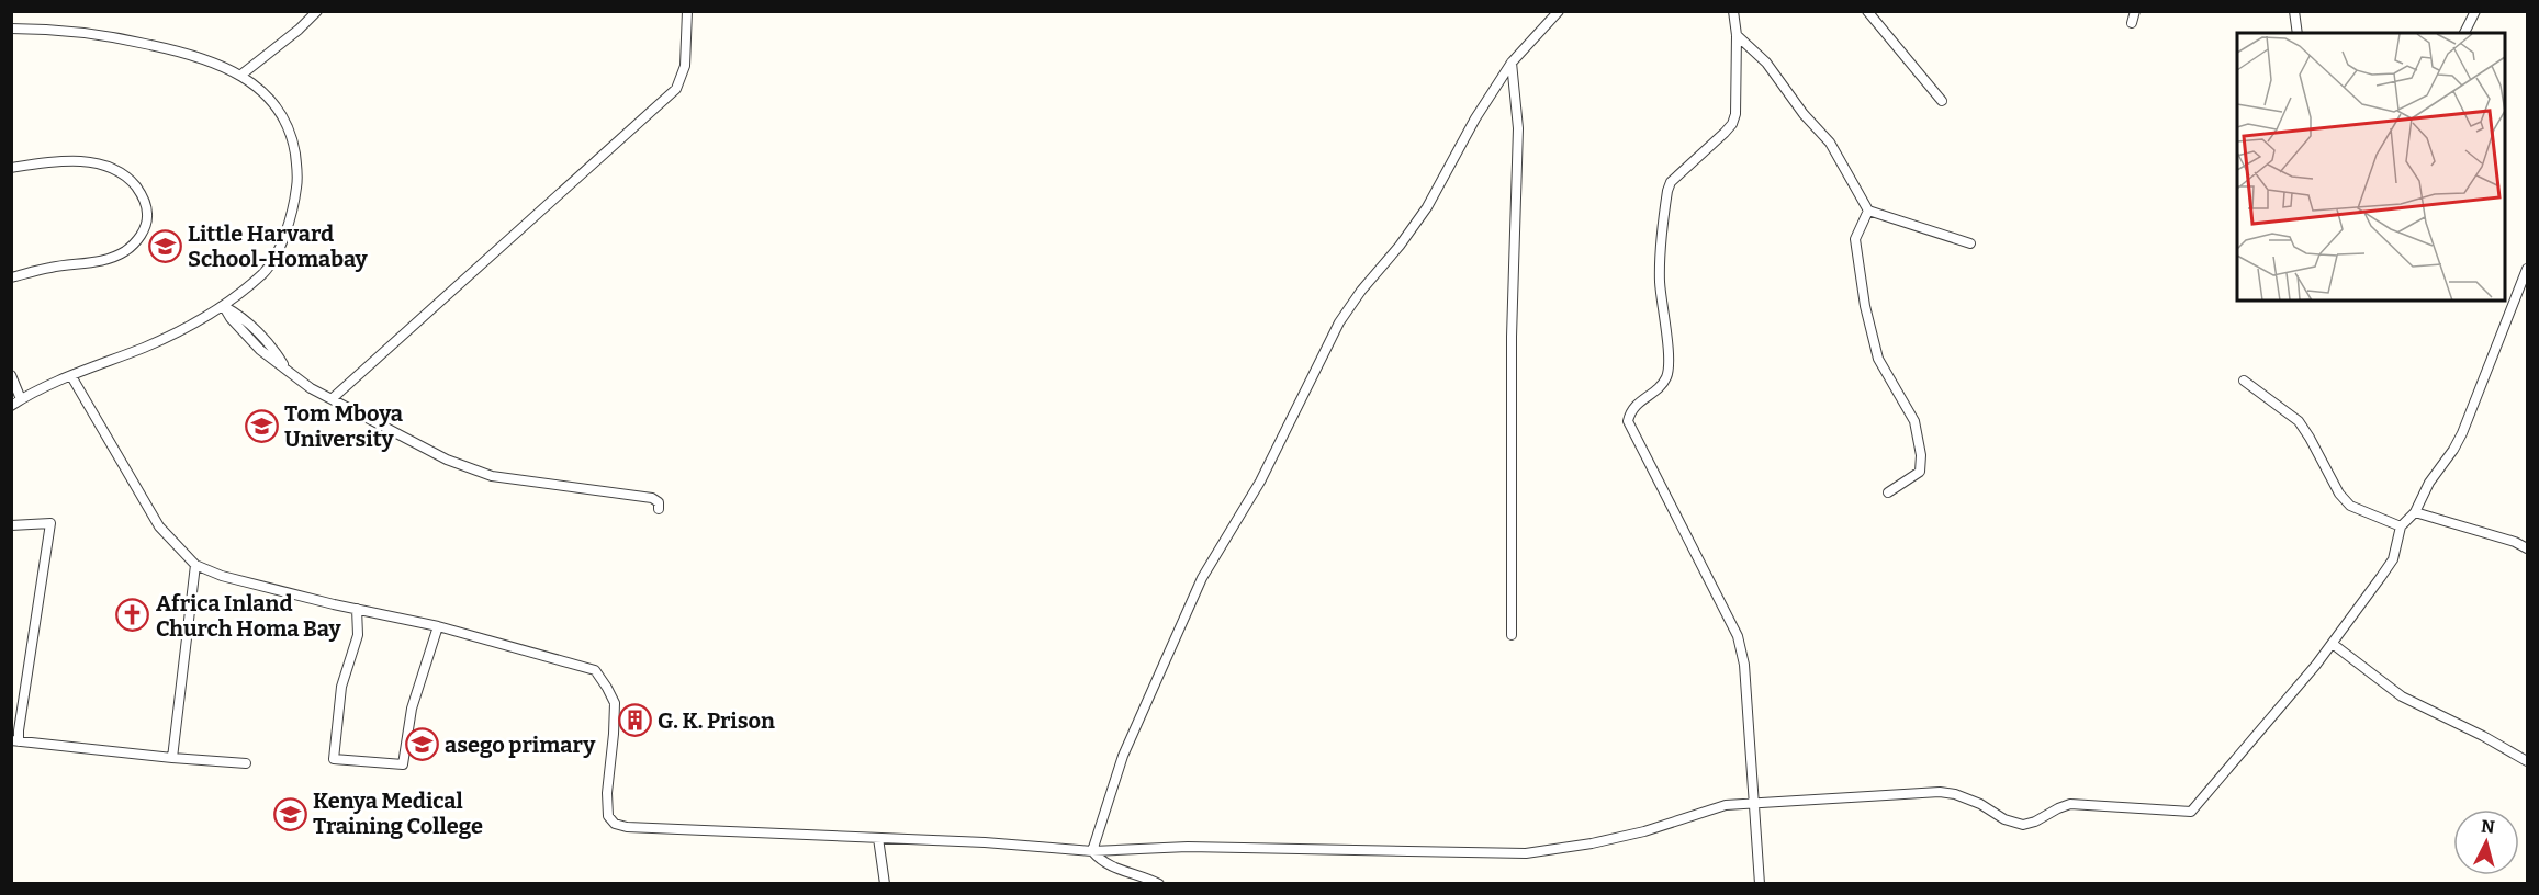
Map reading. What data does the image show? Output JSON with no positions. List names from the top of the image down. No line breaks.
{"places":{"school or university":["Little Harvard School-Homabay","Tom Mboya University","asego primary","Kenya Medical Training College"],"church":["Africa Inland Church Homa Bay"],"building":["G. K. Prison"]},"north":"top"}
